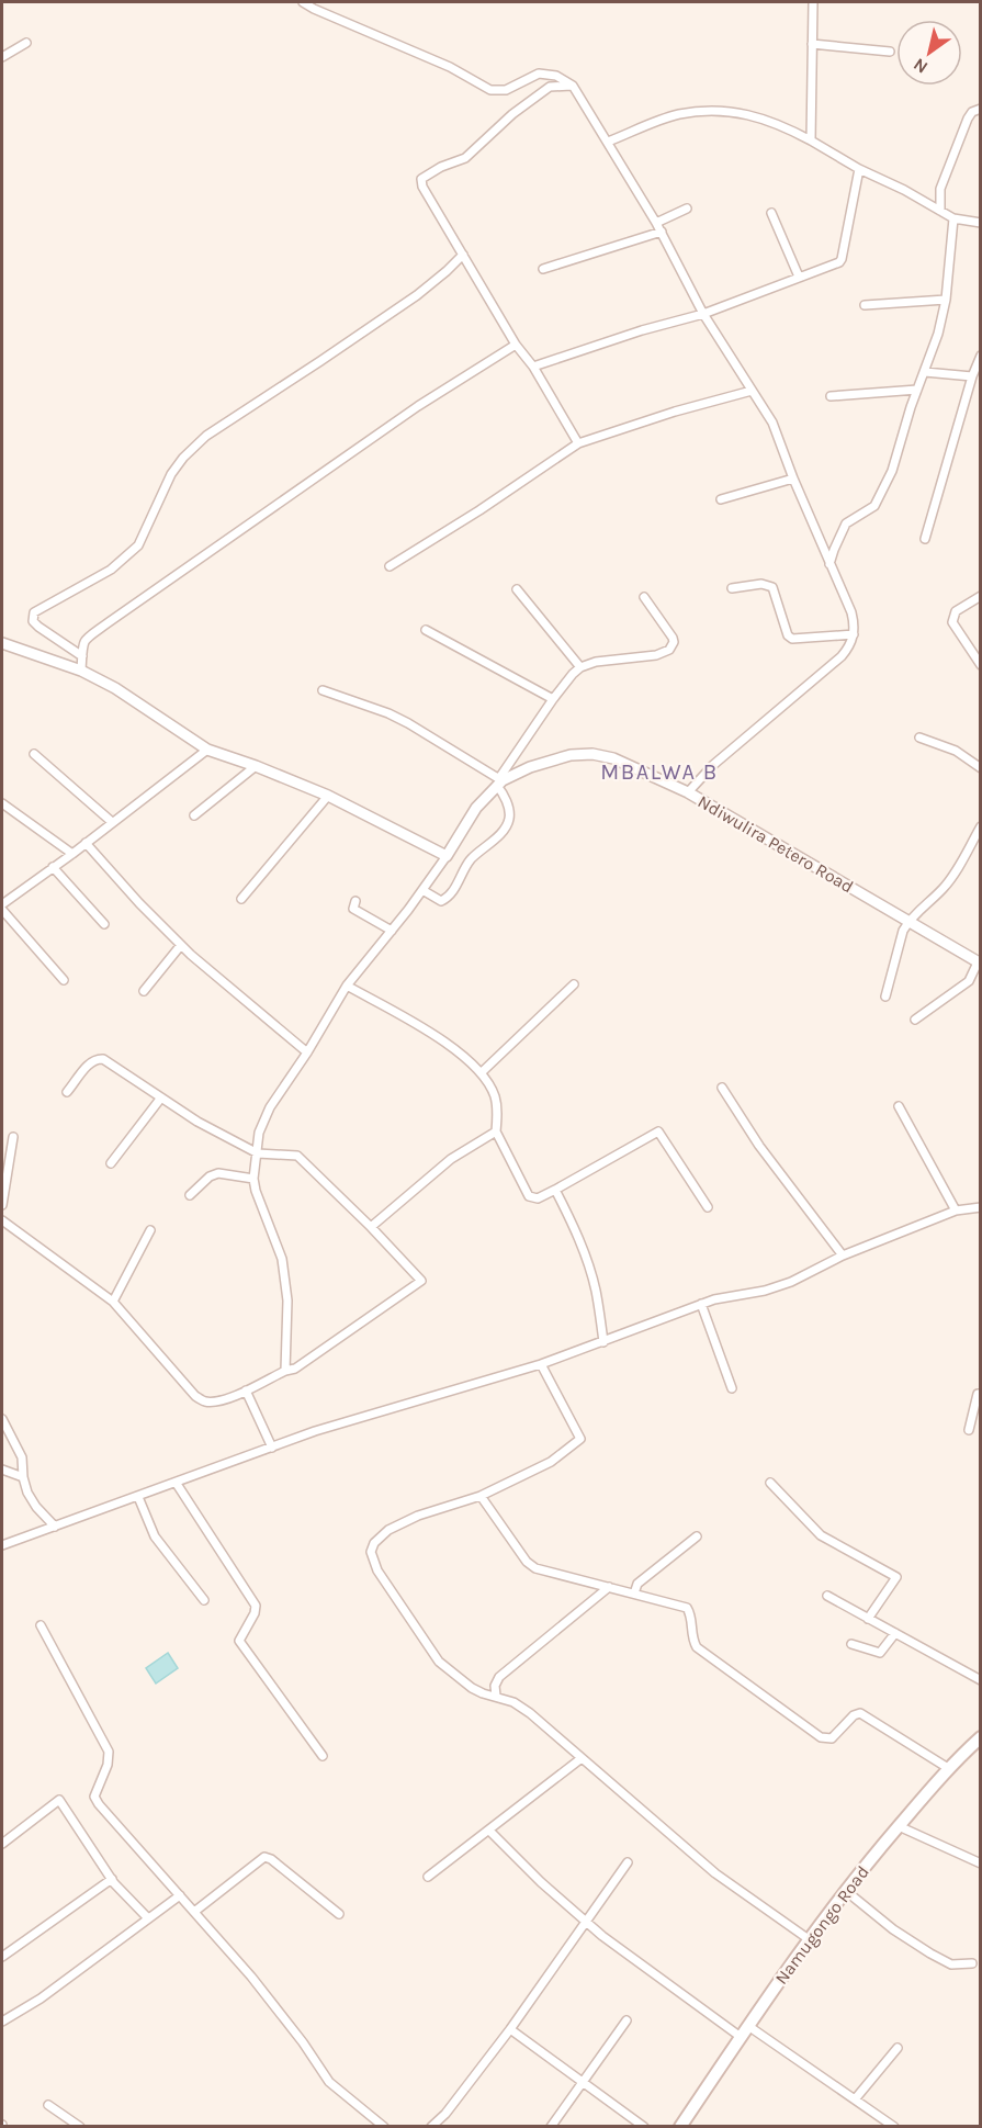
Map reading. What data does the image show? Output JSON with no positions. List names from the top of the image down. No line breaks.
{"streets":{"main road":["Namugongo Road"],"street":["Ndiwulira Petero Road"]},"districts":["MBALWA B"],"north":"bottom left"}
